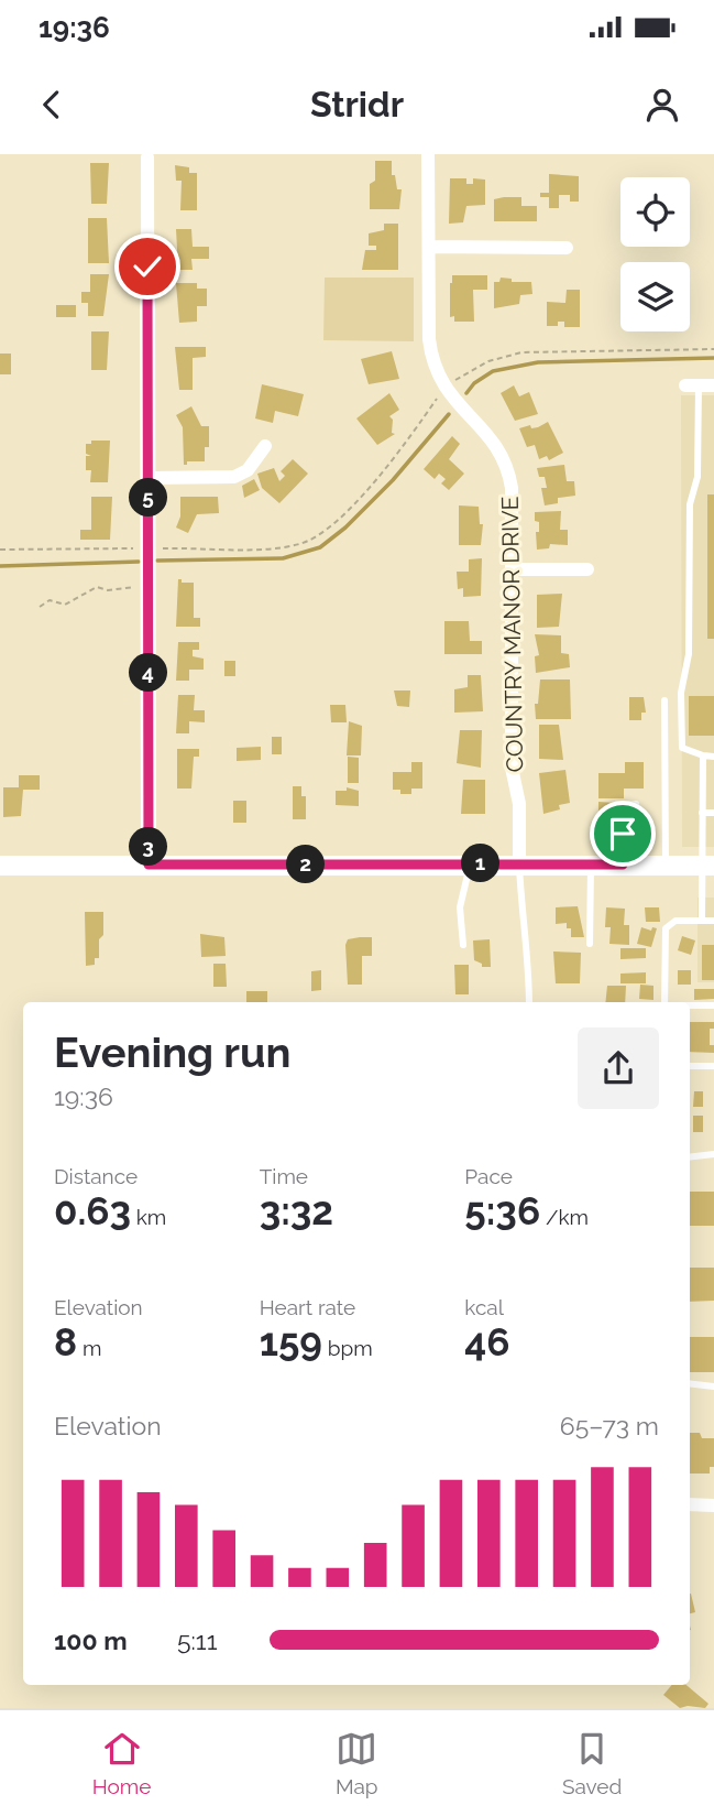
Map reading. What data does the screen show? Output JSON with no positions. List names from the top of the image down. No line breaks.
{"streets":{"street":["COUNTRY MANOR DRIVE"]},"page":{"status":"19:36","header":"Stridr","pins":["5","4","3","1","2"],"heading":["Evening run","19:36"],"stats":[["Distance","0.63 km"],["Time","3:32"],["Pace","5:36 /km"],["Elevation","8 m"],["Heart rate","159 bpm"],["kcal","46"]],"chart":["Elevation","65–73 m"],"list":[{"name":"100 m","note":"5:11"}],"tabs":["Home","Map","Saved"]}}
